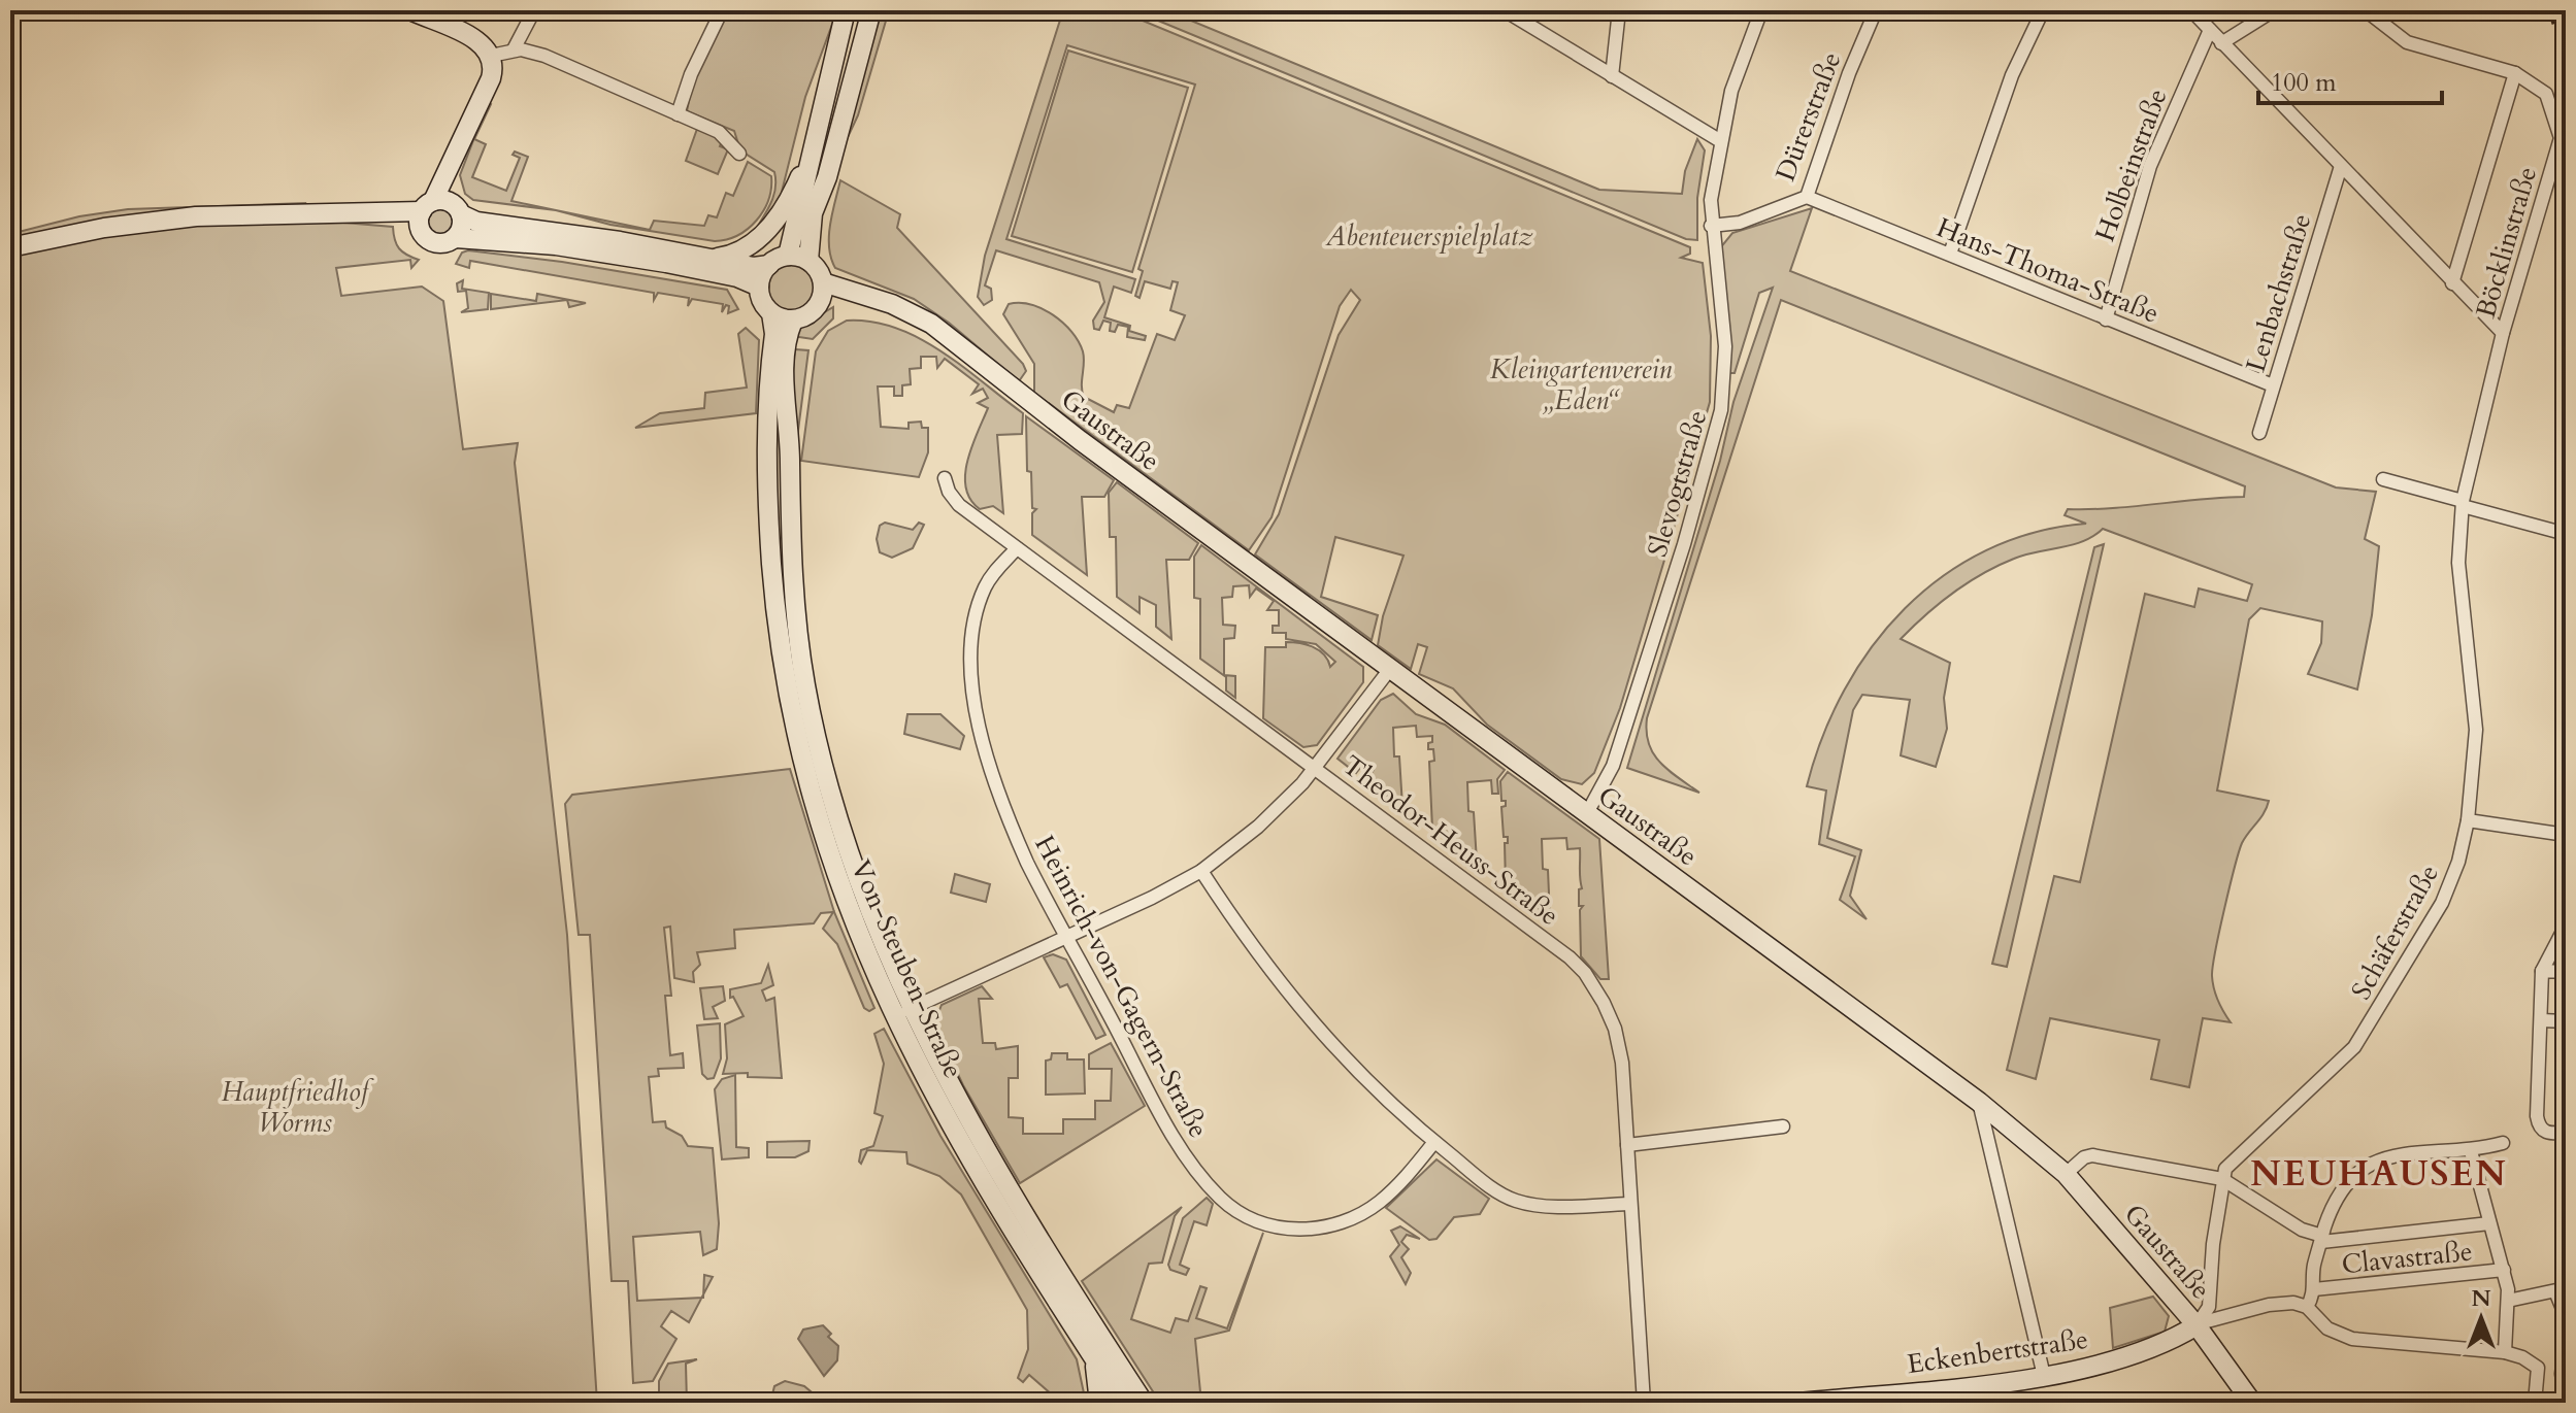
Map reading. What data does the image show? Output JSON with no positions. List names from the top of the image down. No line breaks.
{"streets":{"street":["Dürerstraße","Holbeinstraße","Böcklinstraße","Hans-Thoma-Straße","Lenbachstraße","Gaustraße","Slevogtstraße","Theodor-Heuss-Straße","Schäferstraße","Von-Steuben-Straße","Heinrich-von-Gagern-Straße","Clavastraße","Eckenbertstraße"]},"crossings":[["Dürerstraße","Hans-Thoma-Straße"],["Dürerstraße","Slevogtstraße"],["Holbeinstraße","Hans-Thoma-Straße"],["Böcklinstraße","Schäferstraße"],["Hans-Thoma-Straße","Lenbachstraße"],["Gaustraße","Slevogtstraße"],["Gaustraße","Von-Steuben-Straße"],["Gaustraße","Eckenbertstraße"],["Theodor-Heuss-Straße","Heinrich-von-Gagern-Straße"]],"districts":["NEUHAUSEN"],"parks":["Abenteuerspielplatz","Kleingartenverein „Eden“","Hauptfriedhof Worms"],"scale_bar":"100 m","north":"top"}
